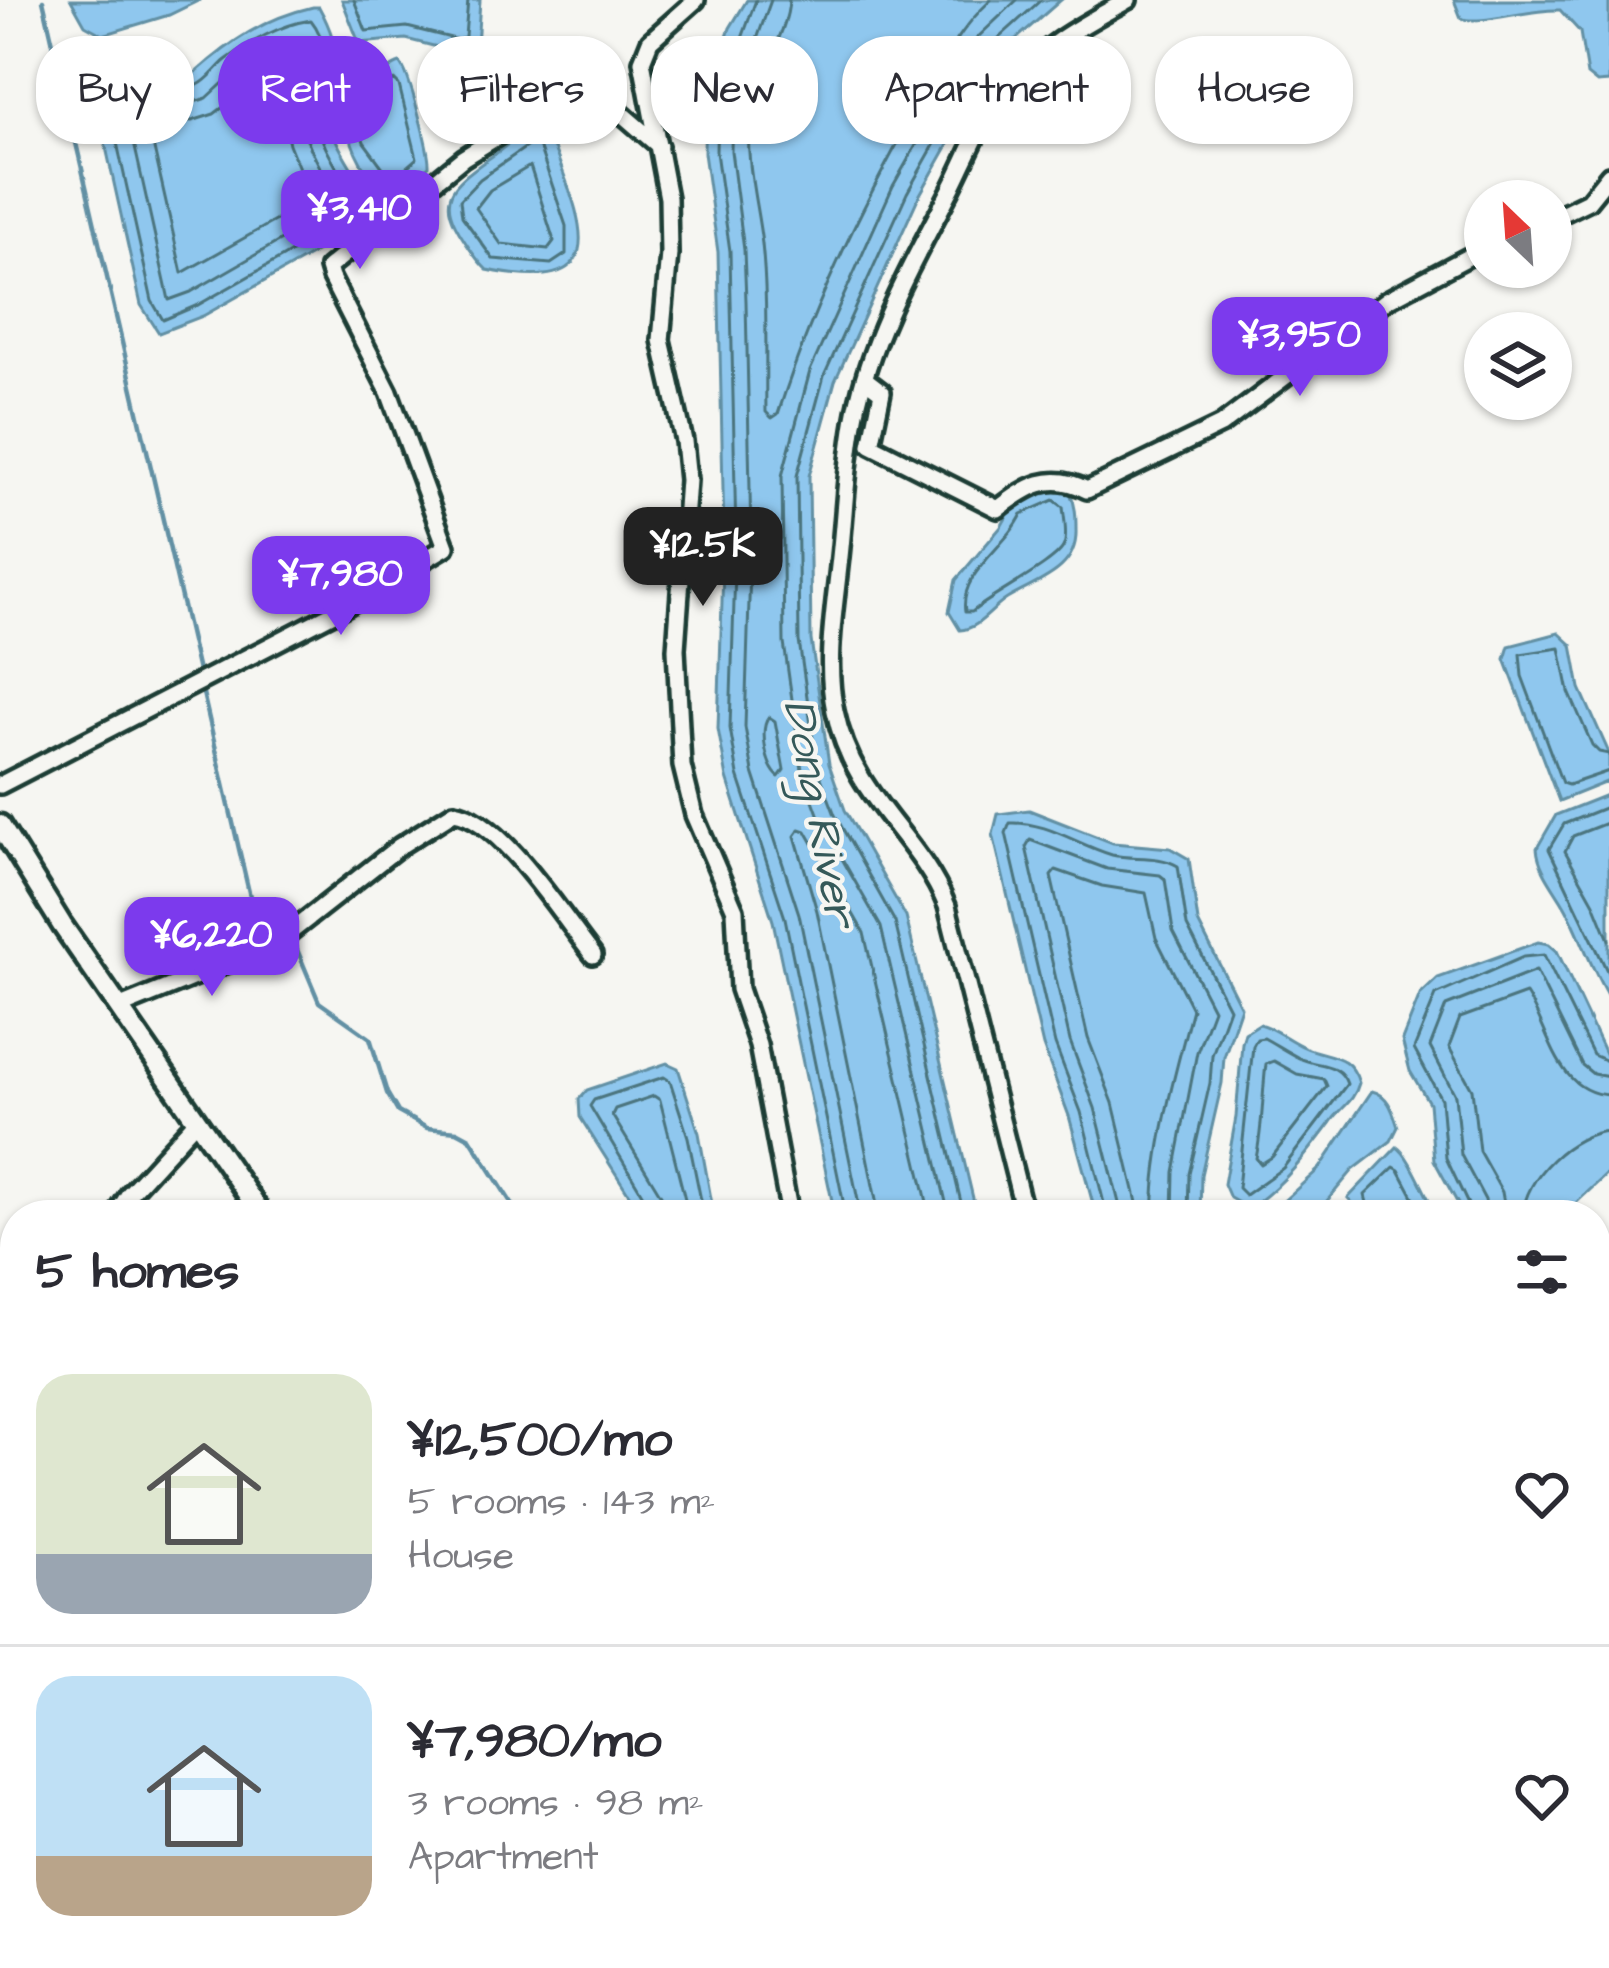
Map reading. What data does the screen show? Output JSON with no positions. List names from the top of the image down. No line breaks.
{"water":["Dong River"],"north":"top left","page":{"chip":["Buy","Rent","Filters","New","Apartment","House"],"price":["¥3,410","¥3,950","¥12.5K","¥7,980","¥6,220"],"heading":"5 homes","list":[{"name":"¥12,500/mo","note":"5 rooms · 143 m² · House"},{"name":"¥7,980/mo","note":"3 rooms · 98 m² · Apartment"}]}}
